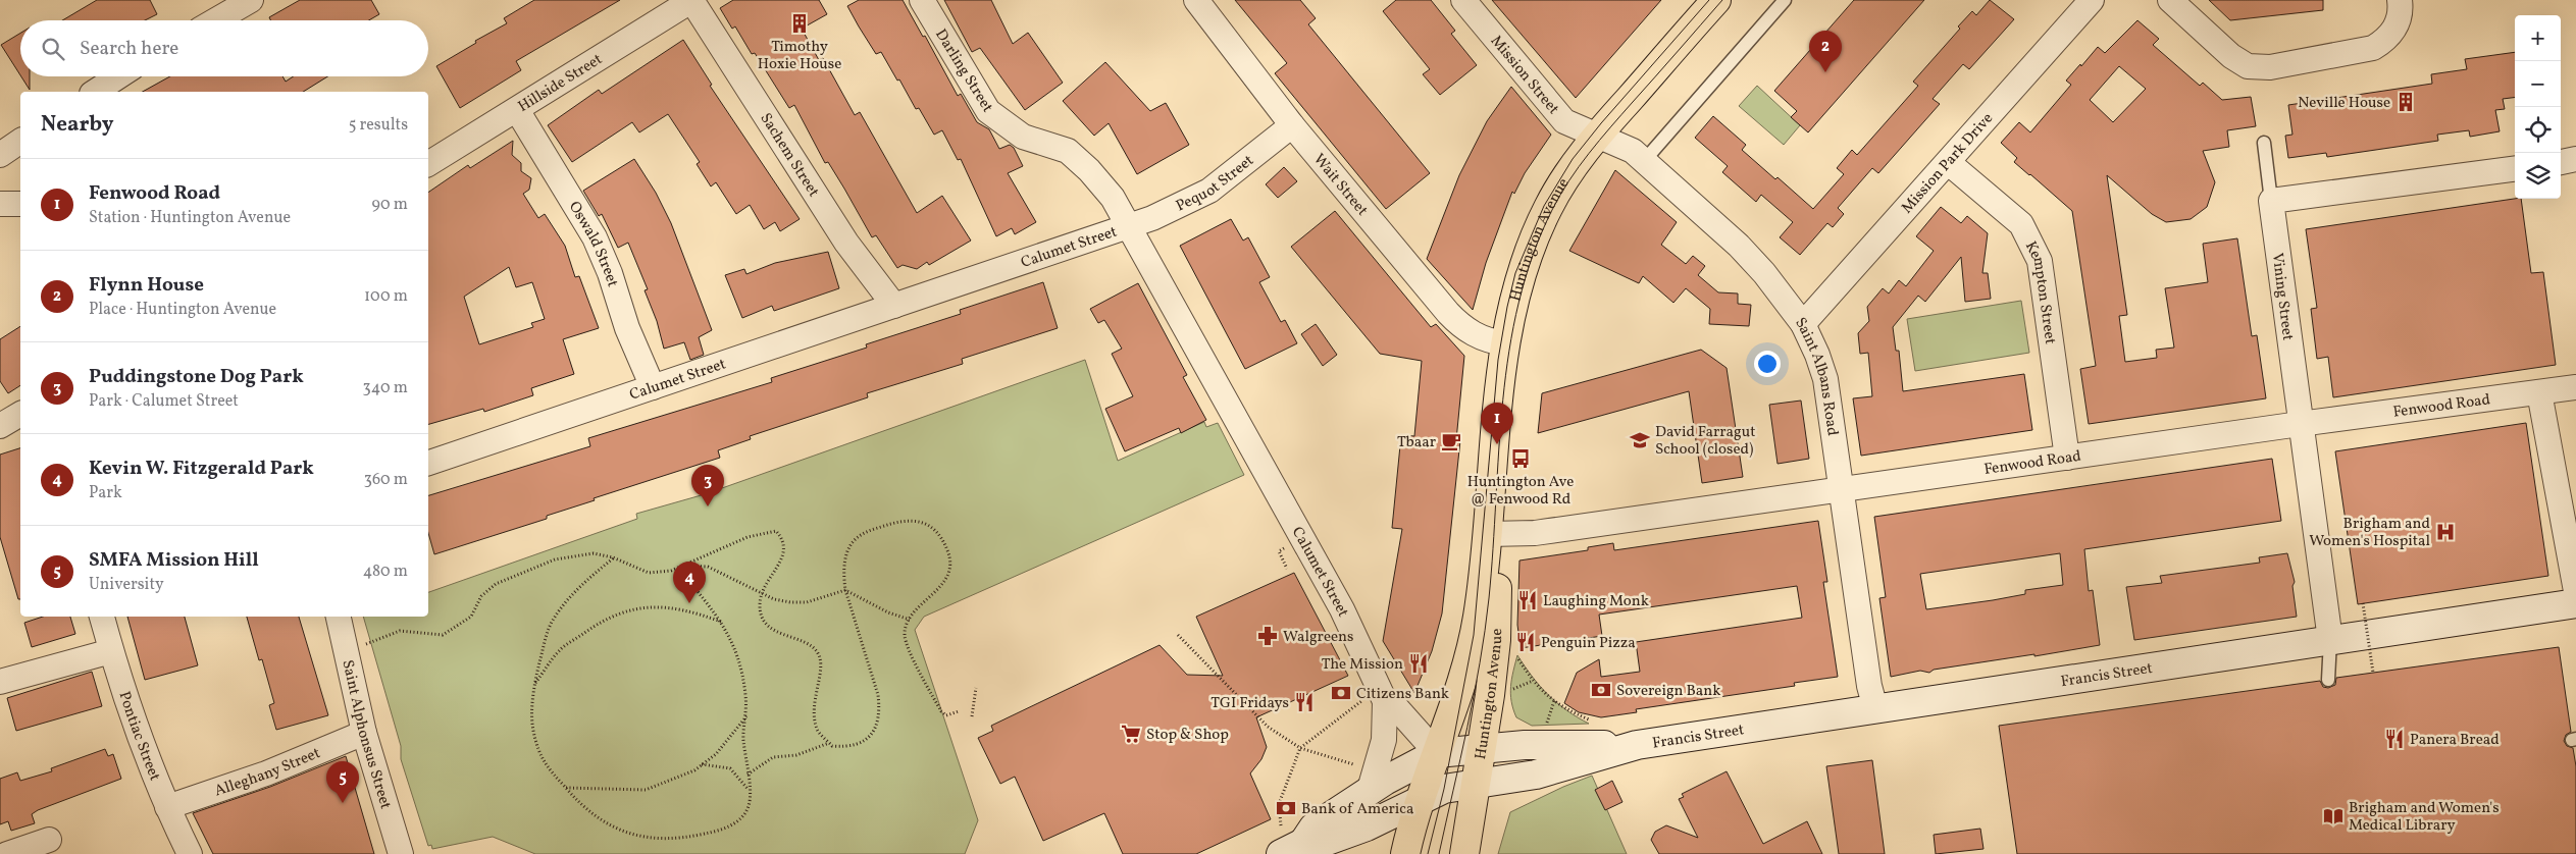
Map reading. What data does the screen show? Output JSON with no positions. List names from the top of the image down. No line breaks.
{"streets":{"main road":["Huntington Avenue","Francis Street"],"street":["Darling Street","Mission Street","Hillside Street","Sachem Street","Mission Park Drive","Pequot Street","Wait Street","Oswald Street","Calumet Street","Kempton Street","Vining Street","Saint Albans Road","Fenwood Road","Saint Alphonsus Street","Pontiac Street","Alleghany Street"]},"crossings":[["Darling Street","Pequot Street"],["Darling Street","Calumet Street"],["Mission Street","Huntington Avenue"],["Mission Street","Saint Albans Road"],["Hillside Street","Sachem Street"],["Hillside Street","Oswald Street"],["Sachem Street","Calumet Street"],["Mission Park Drive","Kempton Street"],["Mission Park Drive","Saint Albans Road"],["Pequot Street","Wait Street"],["Pequot Street","Calumet Street"],["Wait Street","Huntington Avenue"],["Huntington Avenue","Calumet Street"],["Huntington Avenue","Saint Albans Road"],["Huntington Avenue","Fenwood Road"],["Huntington Avenue","Francis Street"],["Oswald Street","Calumet Street"],["Calumet Street","Francis Street"],["Kempton Street","Fenwood Road"],["Vining Street","Fenwood Road"],["Vining Street","Francis Street"],["Saint Albans Road","Fenwood Road"],["Saint Albans Road","Francis Street"],["Saint Alphonsus Street","Alleghany Street"],["Pontiac Street","Alleghany Street"]],"places":{"building":["Timothy Hoxie House","Neville House"],"school or university":["David Farragut School (closed)"],"cafe":["Tbaar"],"bus stop":["Huntington Ave @ Fenwood Rd"],"hospital":["Brigham and Women's Hospital"],"restaurant":["Laughing Monk","Penguin Pizza","The Mission","TGI Fridays","Panera Bread"],"pharmacy":["Walgreens"],"bank":["Sovereign Bank","Citizens Bank","Bank of America"],"supermarket":["Stop & Shop"],"library":["Brigham and Women's Medical Library"]},"page":{"map_buttons":["+","−"],"search":"Search here","pins":["2","1","3","4","5"],"heading":["Nearby","5 results"],"list":[{"mark":"1","name":"Fenwood Road","note":"Station · Huntington Avenue","value":"90 m"},{"mark":"2","name":"Flynn House","note":"Place · Huntington Avenue","value":"100 m"},{"mark":"3","name":"Puddingstone Dog Park","note":"Park · Calumet Street","value":"340 m"},{"mark":"4","name":"Kevin W. Fitzgerald Park","note":"Park","value":"360 m"},{"mark":"5","name":"SMFA Mission Hill","note":"University","value":"480 m"}]}}
